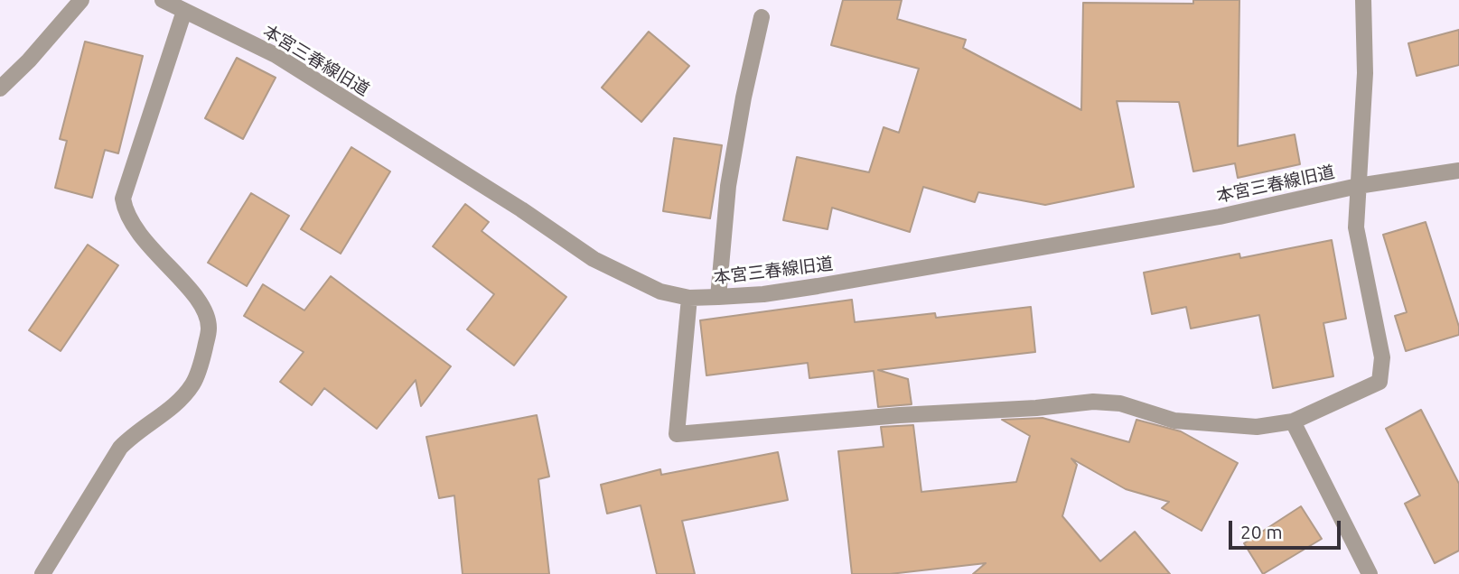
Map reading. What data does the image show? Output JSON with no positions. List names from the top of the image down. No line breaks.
{"streets":{"street":["本宮三春線旧道"]},"scale_bar":"20 m"}
